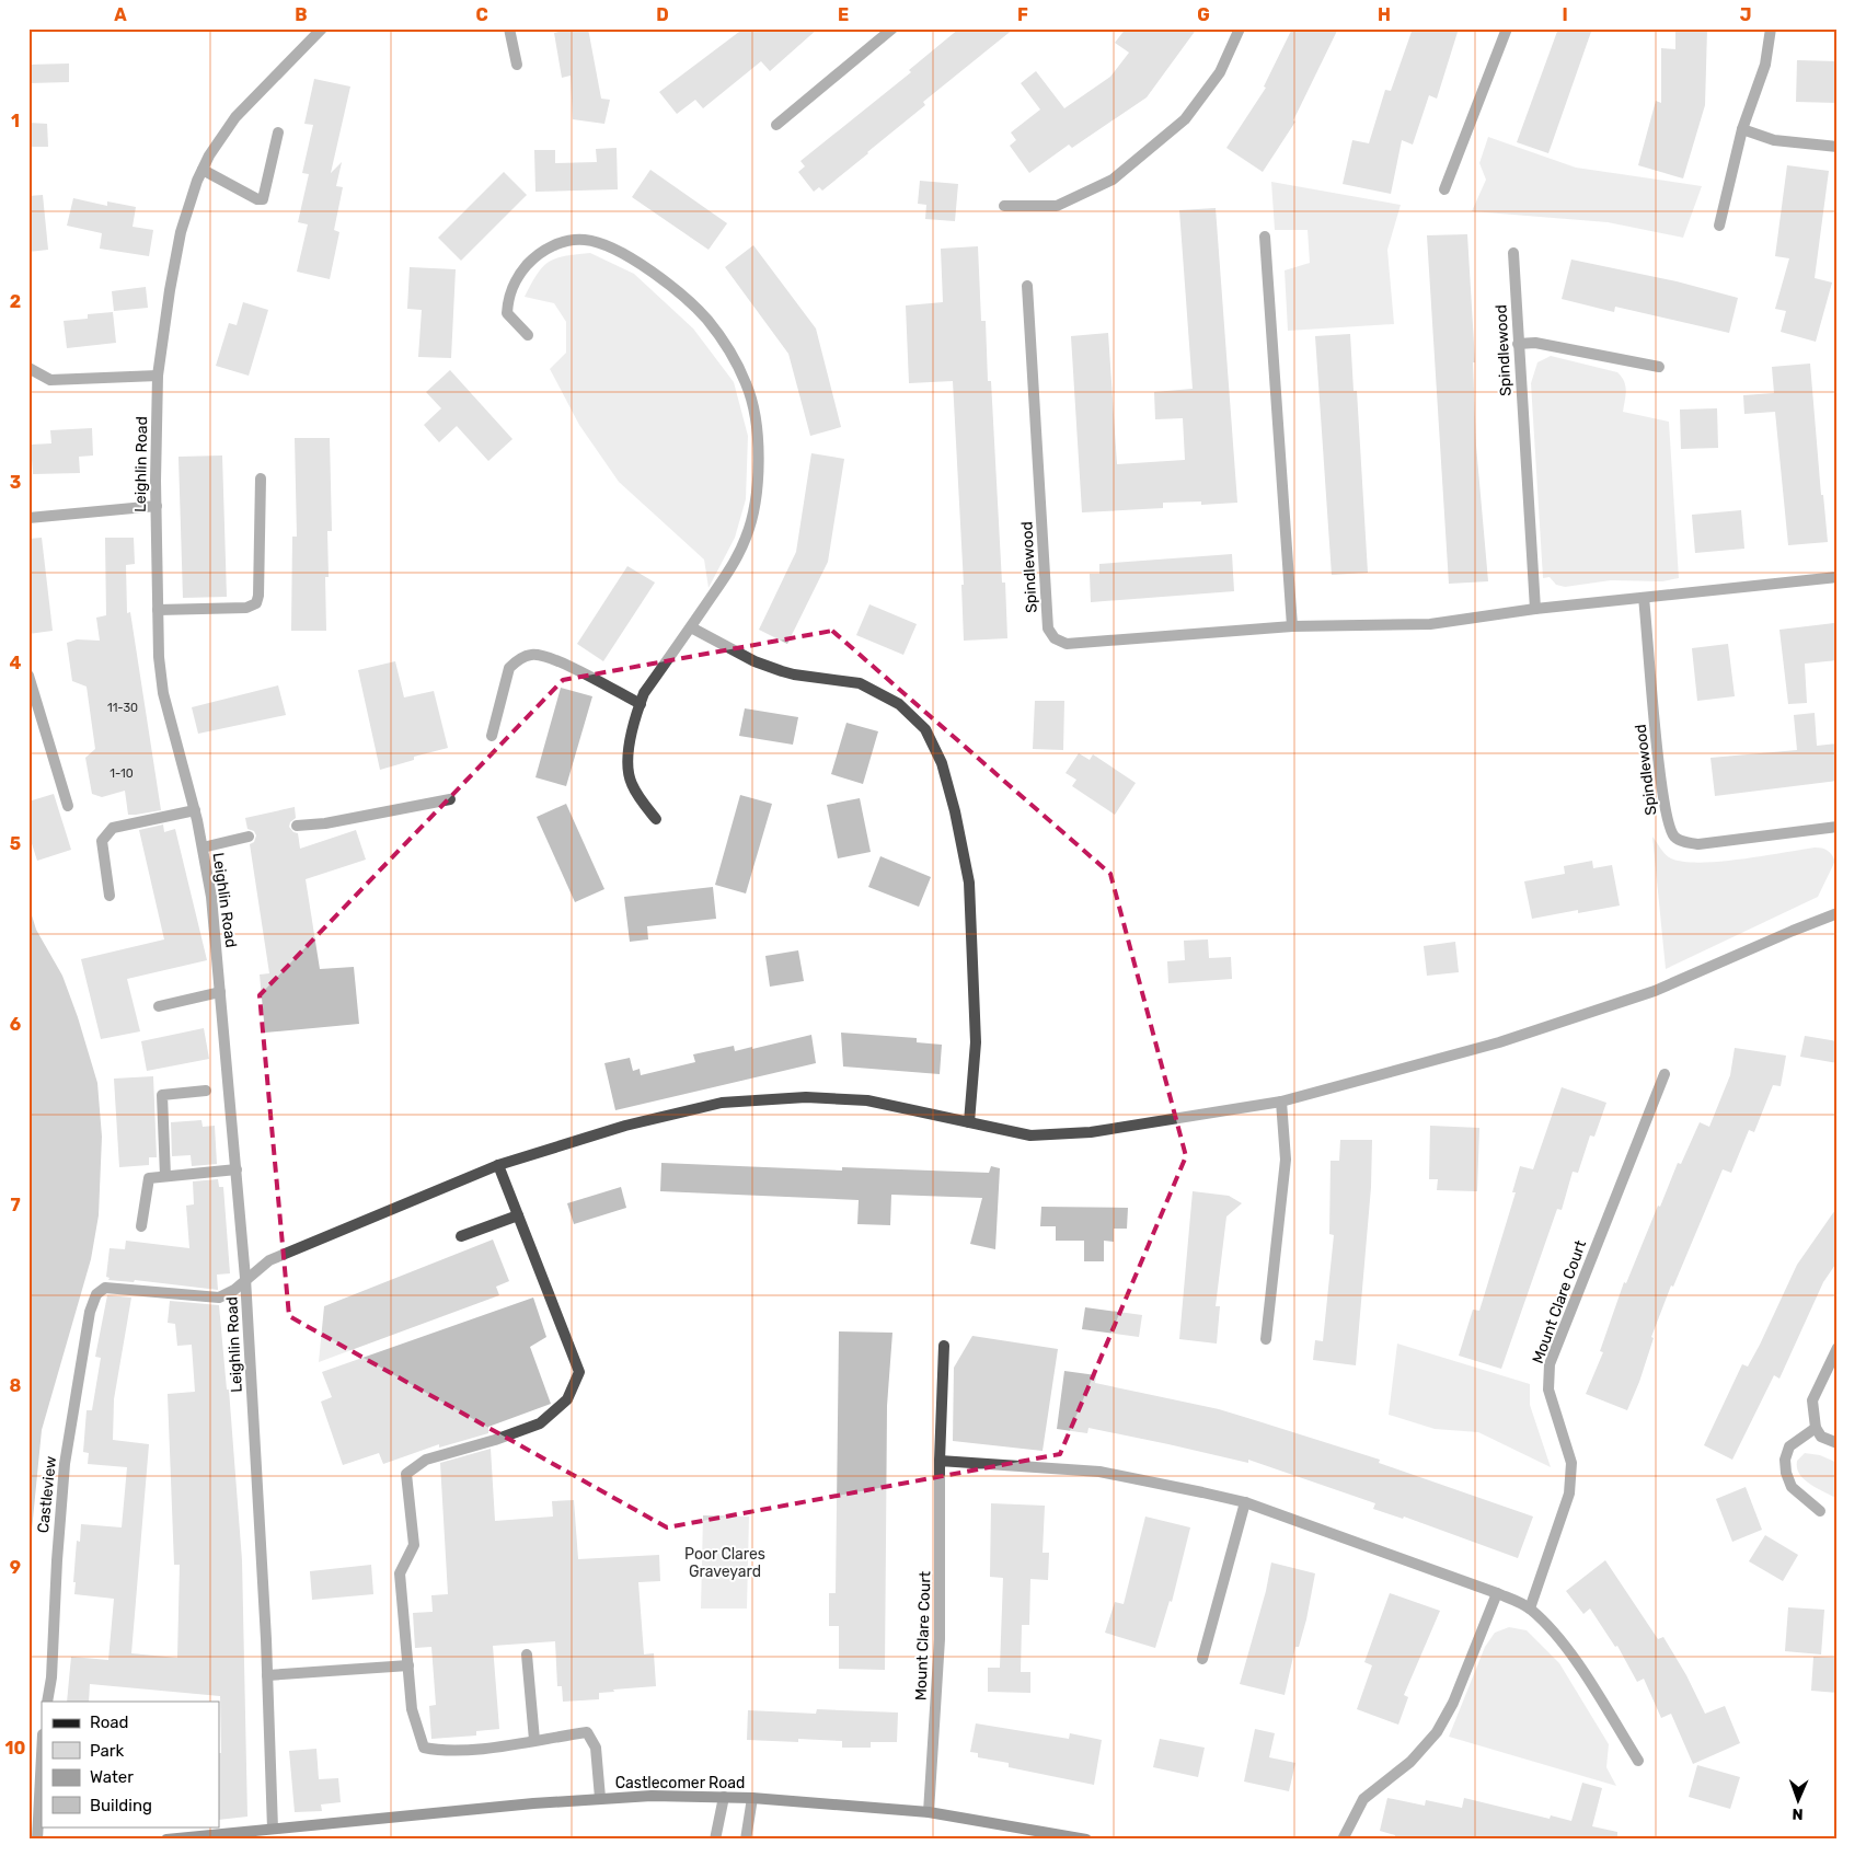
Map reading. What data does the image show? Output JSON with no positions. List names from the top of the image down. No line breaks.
{"streets":{"main road":["Castlecomer Road"],"street":["Spindlewood","Leighlin Road","Mount Clare Court","Castleview"]},"crossings":[["Leighlin Road","Castleview"],["Leighlin Road","Castlecomer Road"],["Mount Clare Court","Castlecomer Road"]],"parks":["Poor Clares Graveyard"],"house_numbers":["11-30","1-10"],"legend":["Road","Park","Water","Building"],"north":"bottom","grid":{"columns":["A","B","C","D","E","F","G","H","I","J"],"rows":["1","2","3","4","5","6","7","8","9","10"]}}
